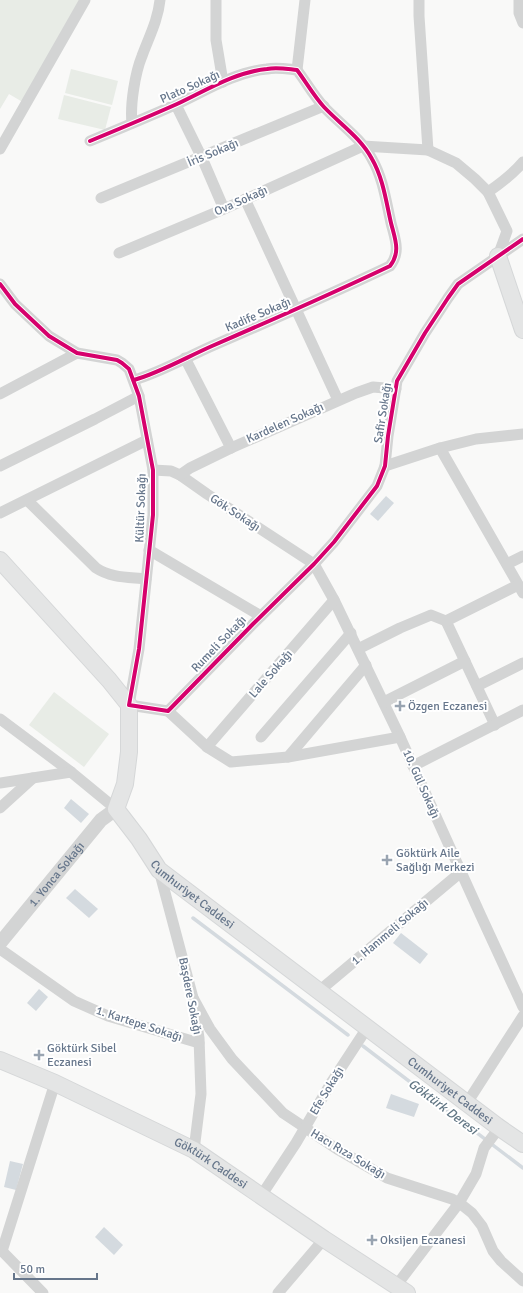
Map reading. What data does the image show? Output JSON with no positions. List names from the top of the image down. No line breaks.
{"streets":{"main road":["Cumhuriyet Caddesi","Göktürk Caddesi"],"street":["Plato Sokağı","İris Sokağı","Ova Sokağı","Kadife Sokağı","Safir Sokağı","Kardelen Sokağı","Kültür Sokağı","Gök Sokağı","Rumeli Sokağı","Lale Sokağı","10. Gül Sokağı","1. Yonca Sokağı","1. Hanımeli Sokağı","Başdere Sokağı","1. Kartepe Sokağı","Efe Sokağı","Hacı Rıza Sokağı"]},"crossings":[["Ova Sokağı","Kadife Sokağı"],["Kadife Sokağı","Kültür Sokağı"],["Safir Sokağı","Kardelen Sokağı"],["Safir Sokağı","Gök Sokağı"],["Safir Sokağı","Rumeli Sokağı"],["Safir Sokağı","10. Gül Sokağı"],["Kardelen Sokağı","Gök Sokağı"],["Kültür Sokağı","Gök Sokağı"],["Gök Sokağı","Rumeli Sokağı"],["Gök Sokağı","10. Gül Sokağı"],["Rumeli Sokağı","10. Gül Sokağı"],["Lale Sokağı","10. Gül Sokağı"],["10. Gül Sokağı","1. Hanımeli Sokağı"],["1. Yonca Sokağı","Cumhuriyet Caddesi"],["Cumhuriyet Caddesi","1. Hanımeli Sokağı"],["Cumhuriyet Caddesi","Başdere Sokağı"],["Cumhuriyet Caddesi","Efe Sokağı"],["Başdere Sokağı","1. Kartepe Sokağı"],["Başdere Sokağı","Hacı Rıza Sokağı"],["Başdere Sokağı","Göktürk Caddesi"],["Efe Sokağı","Hacı Rıza Sokağı"],["Efe Sokağı","Göktürk Caddesi"]],"water":["Göktürk Deresi"],"places":{"health":["Özgen Eczanesi","Göktürk Aile Sağlığı Merkezi","Göktürk Sibel Eczanesi","Oksijen Eczanesi"]},"scale_bar":"50 m"}
